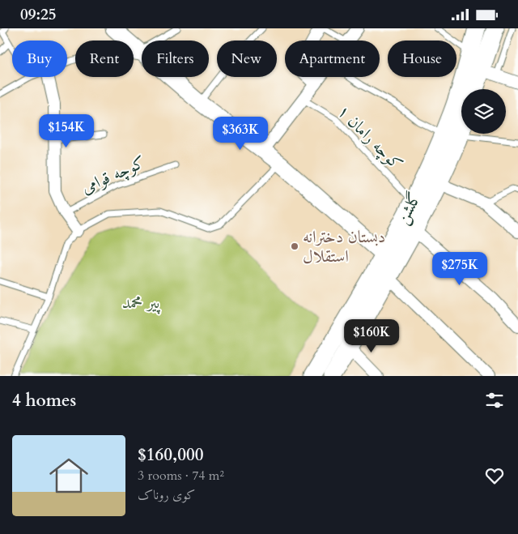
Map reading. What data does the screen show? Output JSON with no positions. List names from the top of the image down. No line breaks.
{"streets":{"main road":["گلشن"],"lane":["کوچه رامان ۱","کوچه قوامی"]},"crossings":[["کوچه رامان ۱","گلشن"]],"parks":["پیر محمد"],"places":["دبستان دخترانه استقلال"],"page":{"status":"09:25","chip":["Buy","Rent","Filters","New","Apartment","House"],"price":["$154K","$363K","$275K","$160K"],"heading":"4 homes","list":[{"name":"$160,000","note":"3 rooms · 74 m² · کوی روناک"}]}}
